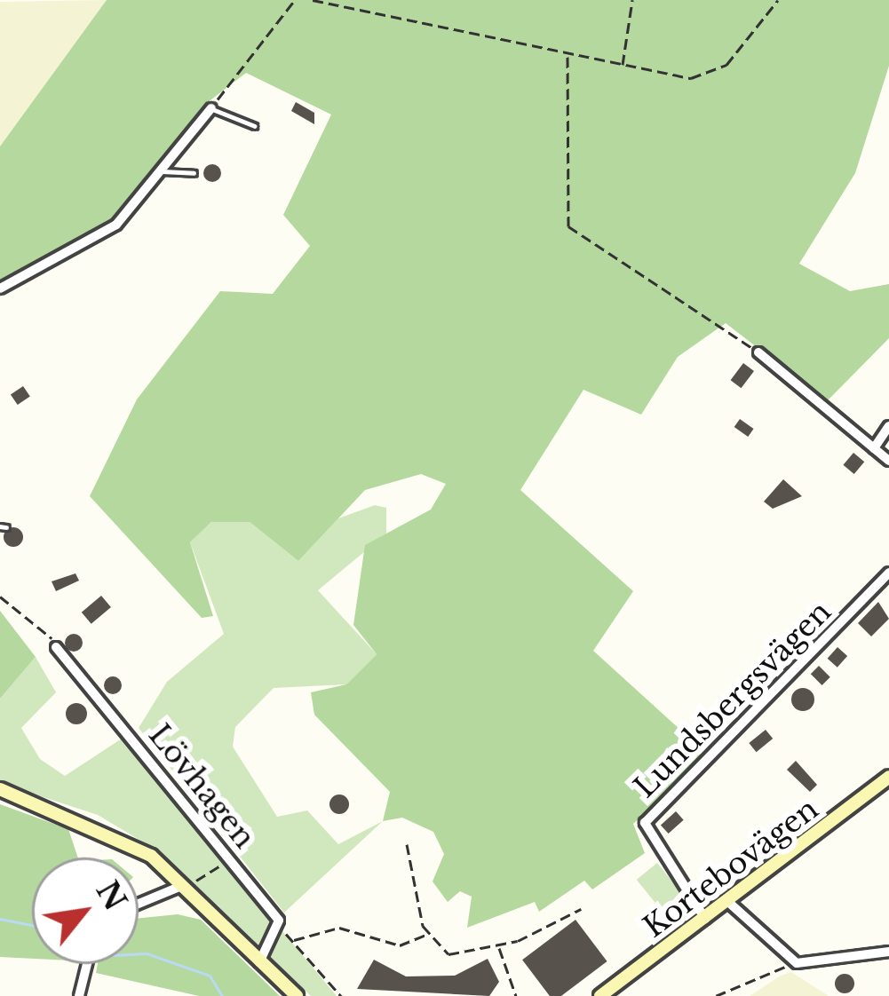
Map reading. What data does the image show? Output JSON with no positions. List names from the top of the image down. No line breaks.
{"streets":{"street":["Lundsbergsvägen","Lövhagen","Kortebovägen"]},"crossings":[["Lundsbergsvägen","Kortebovägen"]],"north":"top right"}
